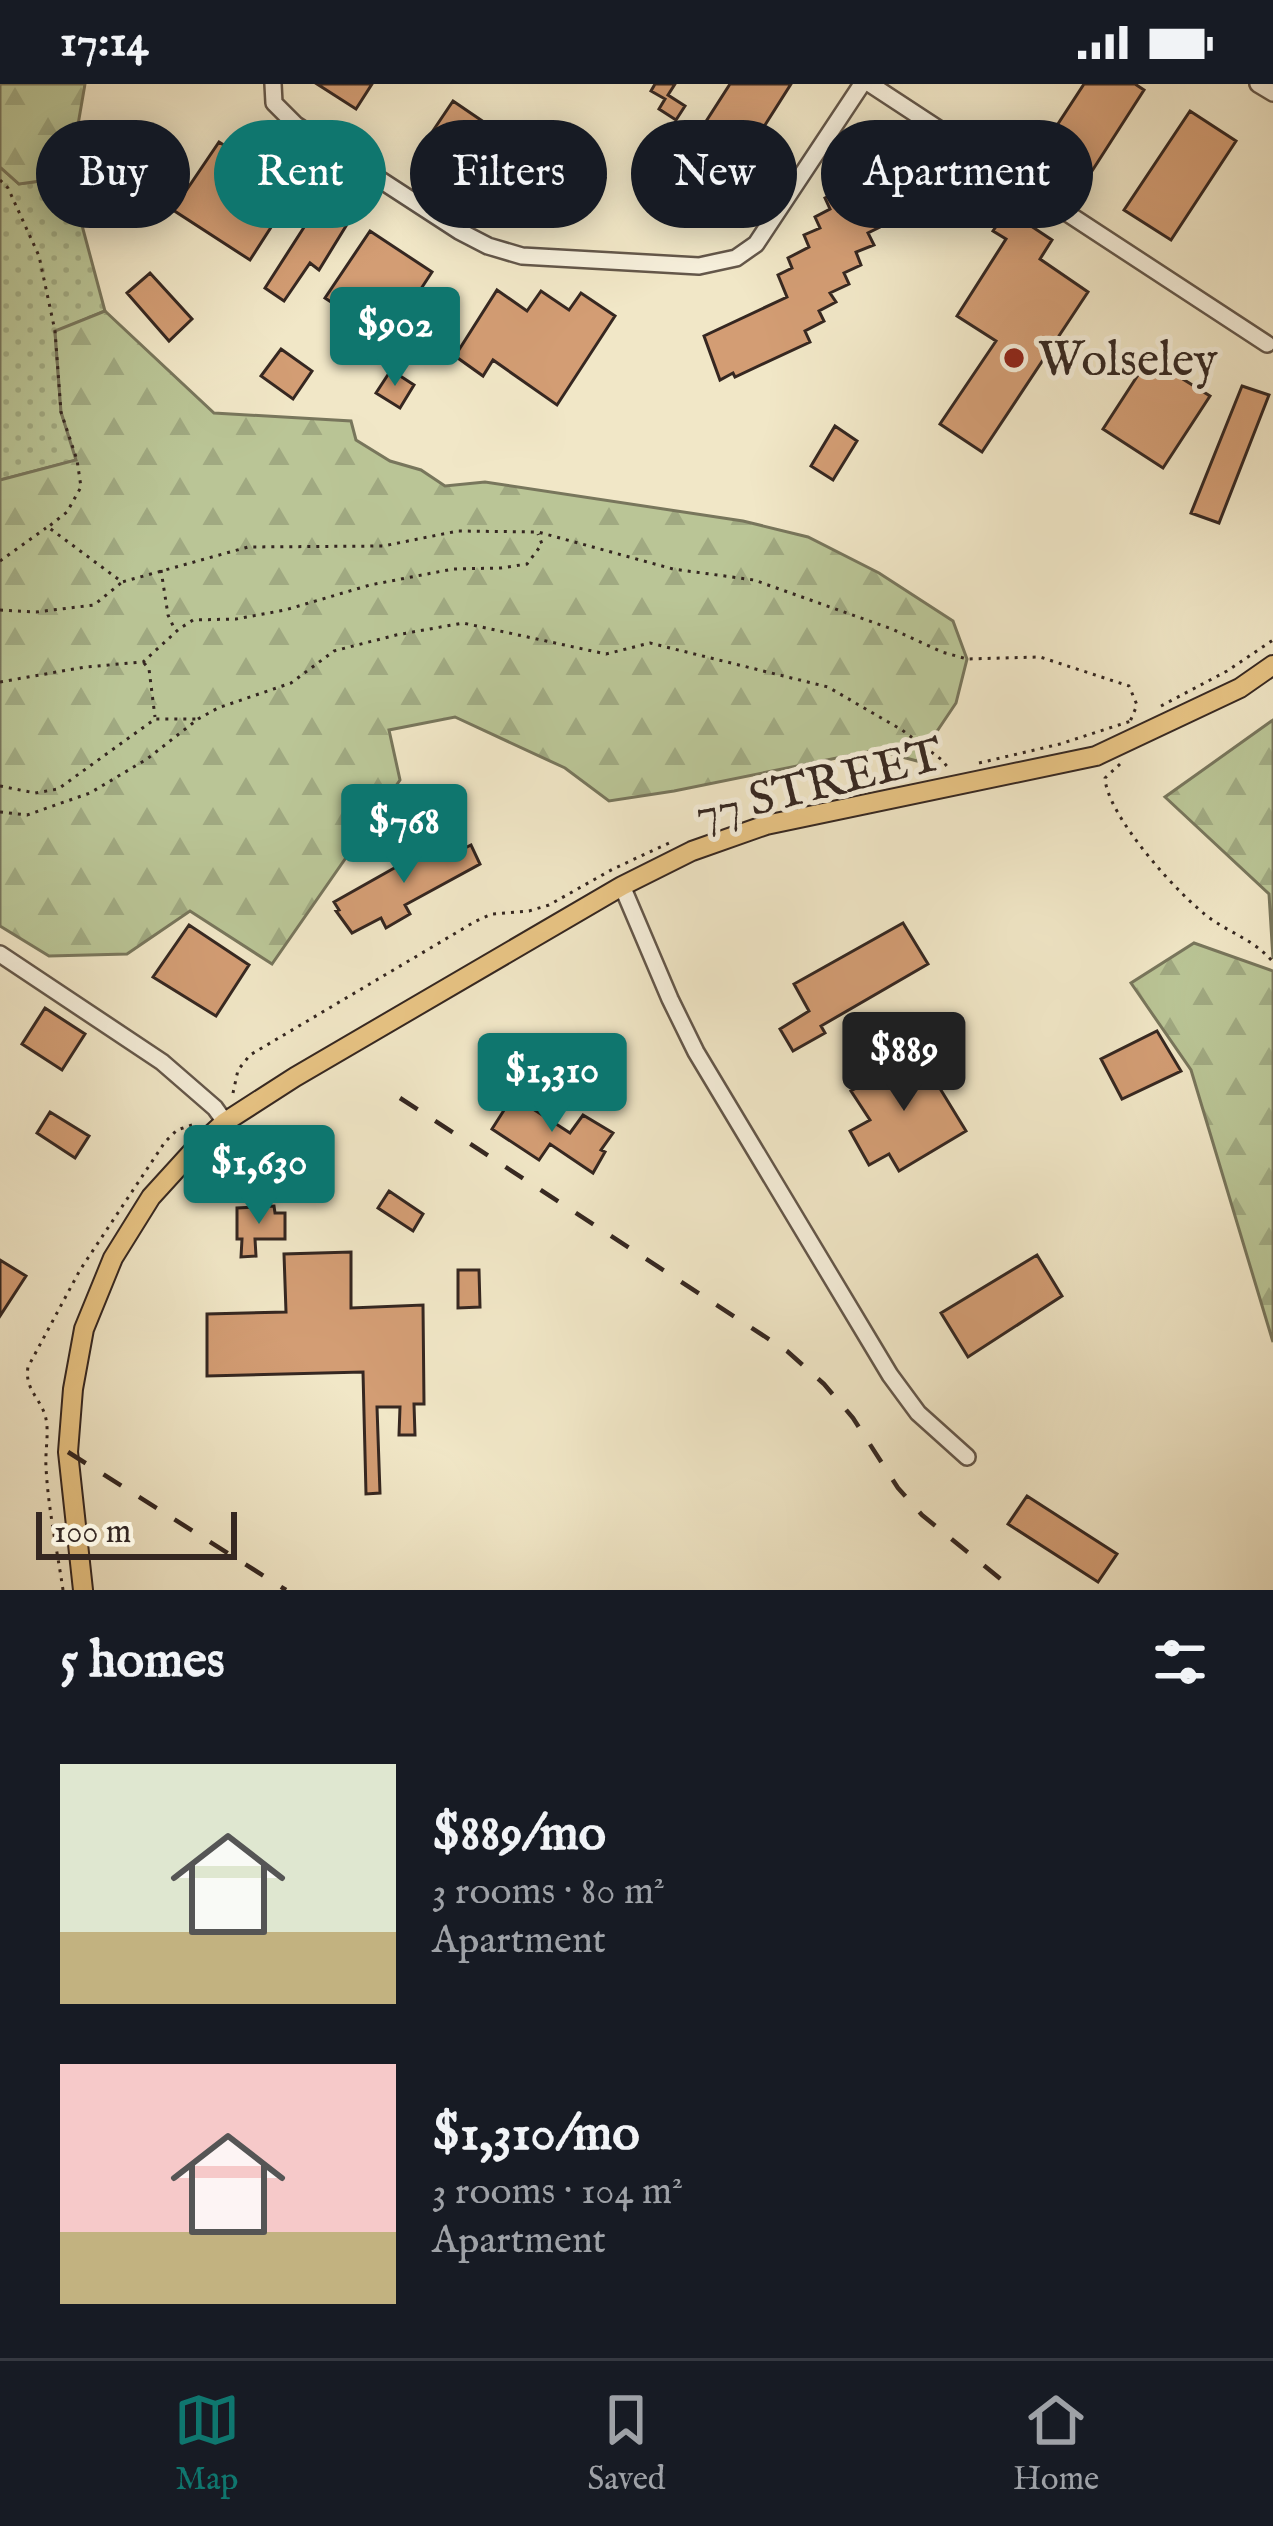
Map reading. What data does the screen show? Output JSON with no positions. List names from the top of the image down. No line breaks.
{"streets":{"main road":["77 STREET"]},"places":["Wolseley"],"scale_bar":"100 m","page":{"status":"17:14","chip":["Buy","Rent","Filters","New","Apartment"],"price":["$902","$768","$889","$1,310","$1,630"],"scale":"100 m","heading":"5 homes","list":[{"name":"$889/mo","note":"3 rooms · 80 m² · Apartment"},{"name":"$1,310/mo","note":"3 rooms · 104 m² · Apartment"}],"tabs":["Map","Saved","Home"]}}
